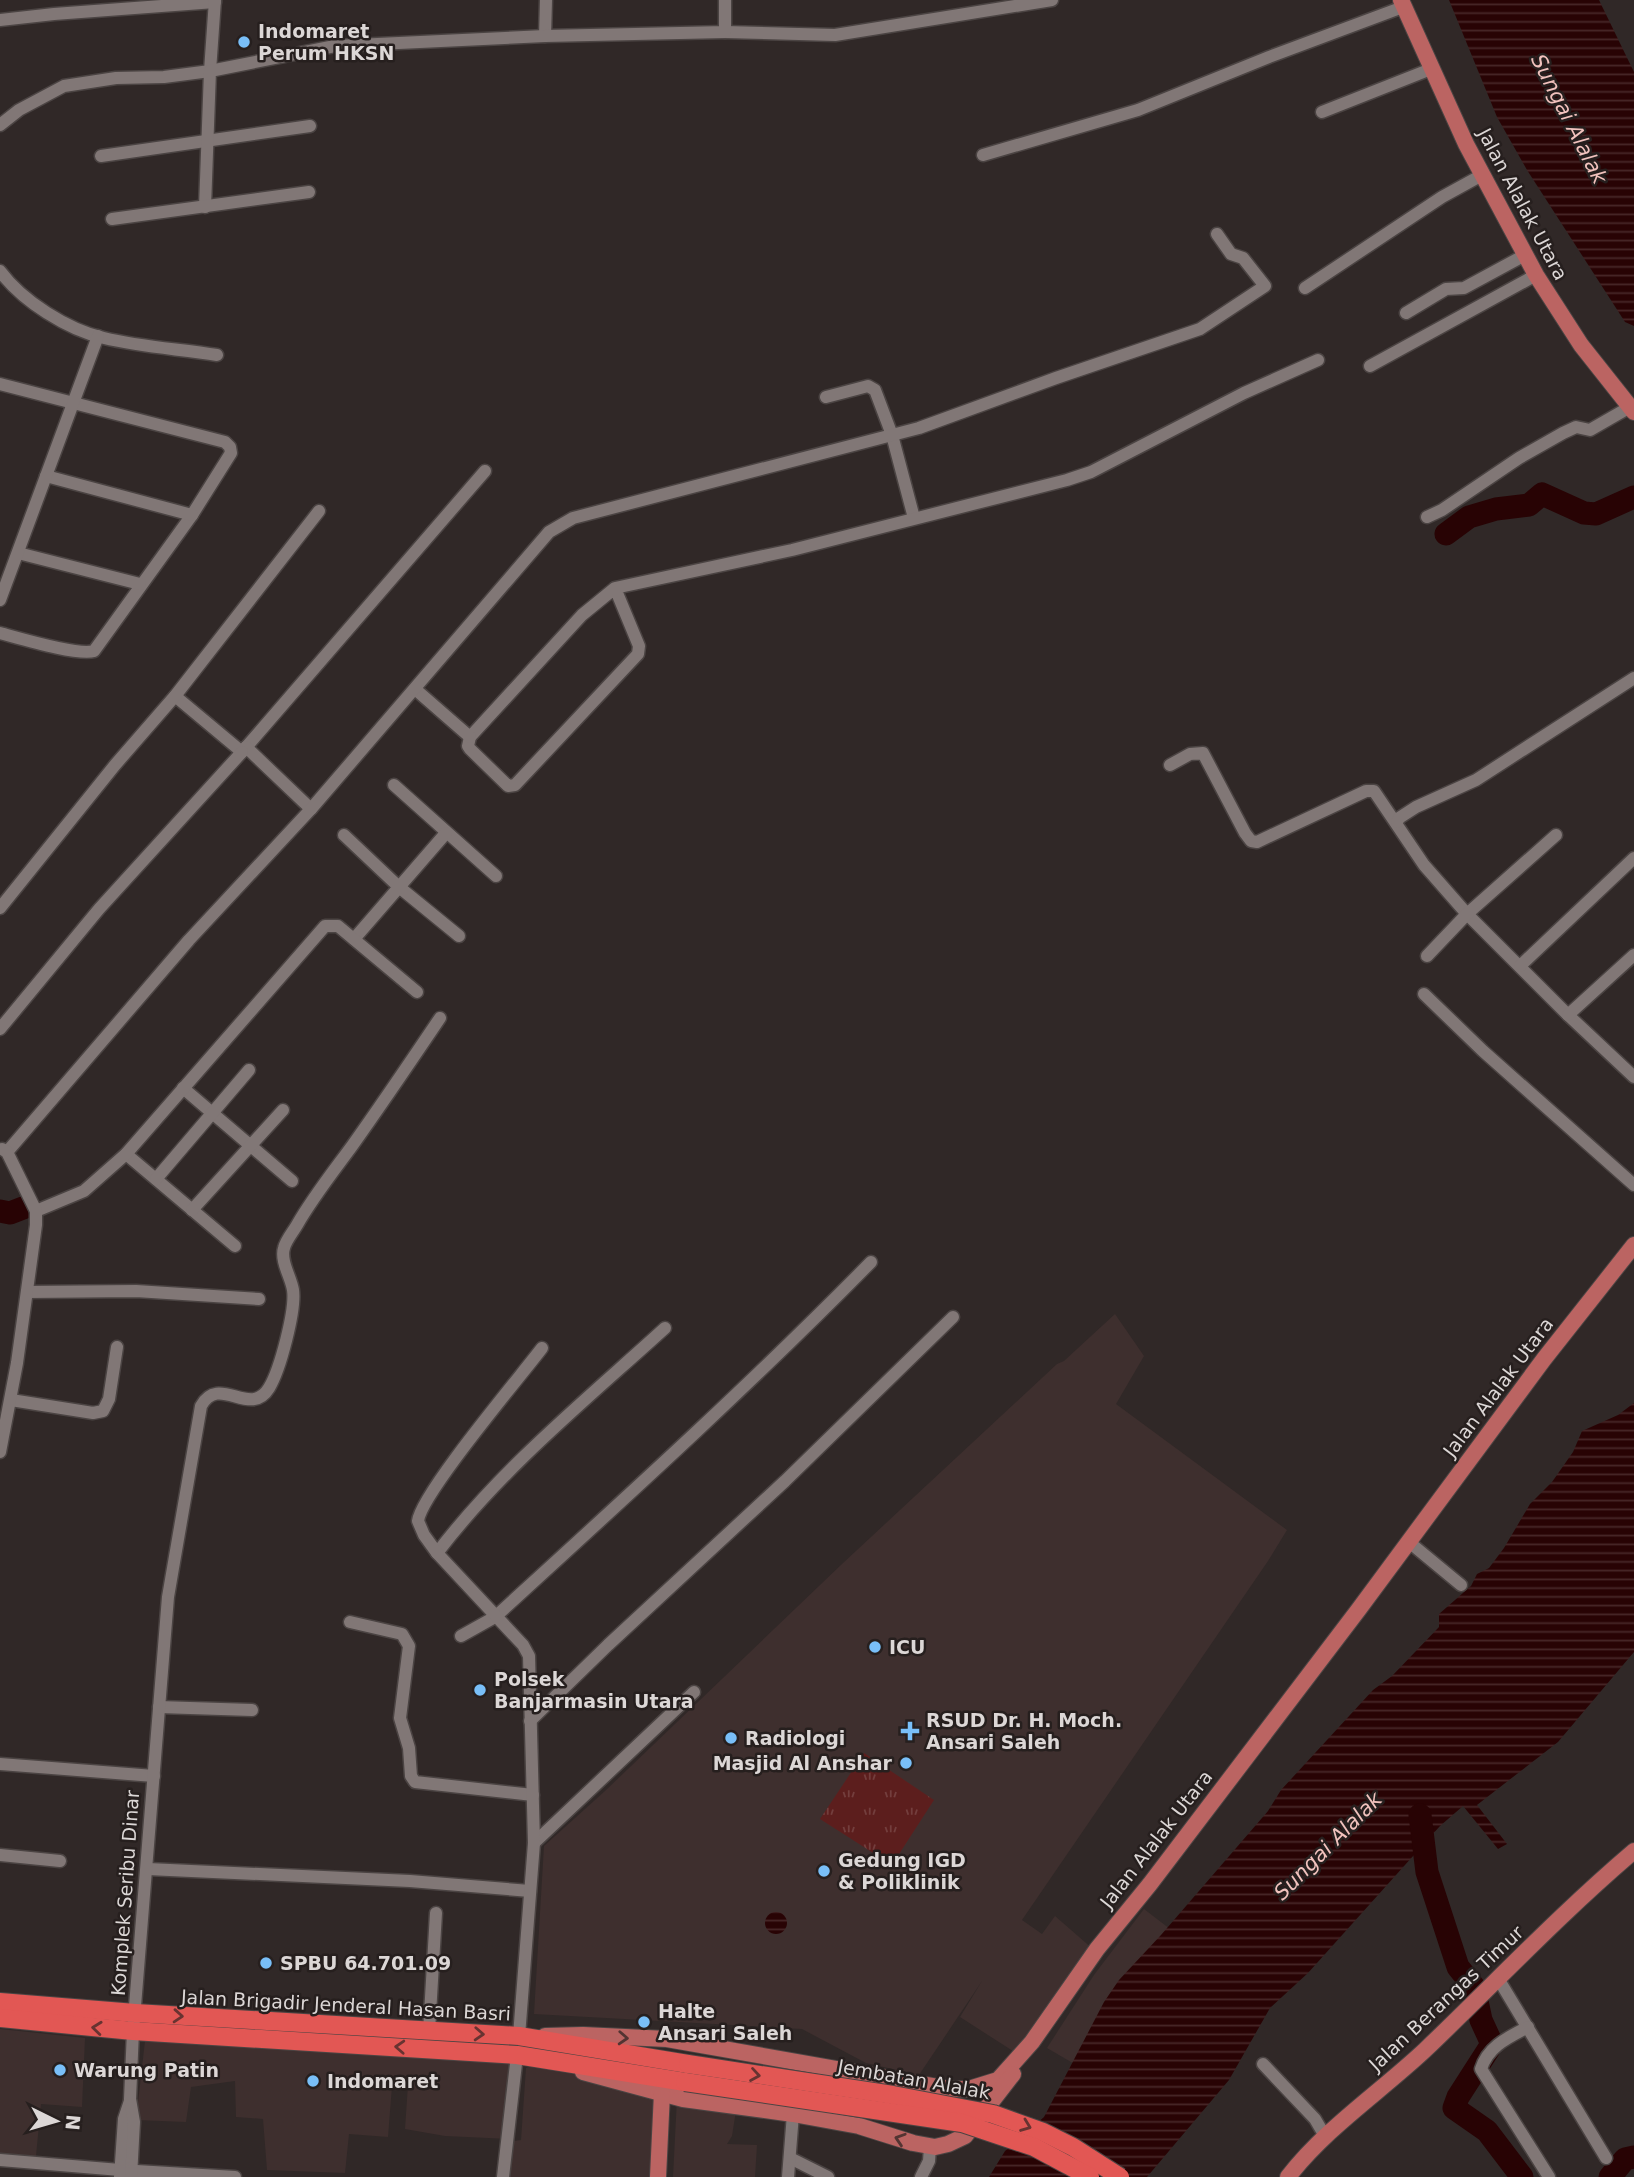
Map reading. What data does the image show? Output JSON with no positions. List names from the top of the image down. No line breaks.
{"streets":{"highway":["Jalan Brigadir Jenderal Hasan Basri","Jembatan Alalak"],"main road":["Jalan Alalak Utara","Jalan Berangas Timur"],"street":["Komplek Seribu Dinar"]},"crossings":[["Jalan Alalak Utara","Jalan Brigadir Jenderal Hasan Basri"],["Komplek Seribu Dinar","Jalan Brigadir Jenderal Hasan Basri"],["Jalan Brigadir Jenderal Hasan Basri","Jembatan Alalak"]],"water":["Sungai Alalak"],"places":{"other":["Indomaret Perum HKSN","ICU","Polsek Banjarmasin Utara","Radiologi","Masjid Al Anshar","Gedung IGD & Poliklinik","SPBU 64.701.09","Halte Ansari Saleh","Warung Patin","Indomaret"],"health":["RSUD Dr. H. Moch. Ansari Saleh"]},"north":"right"}
